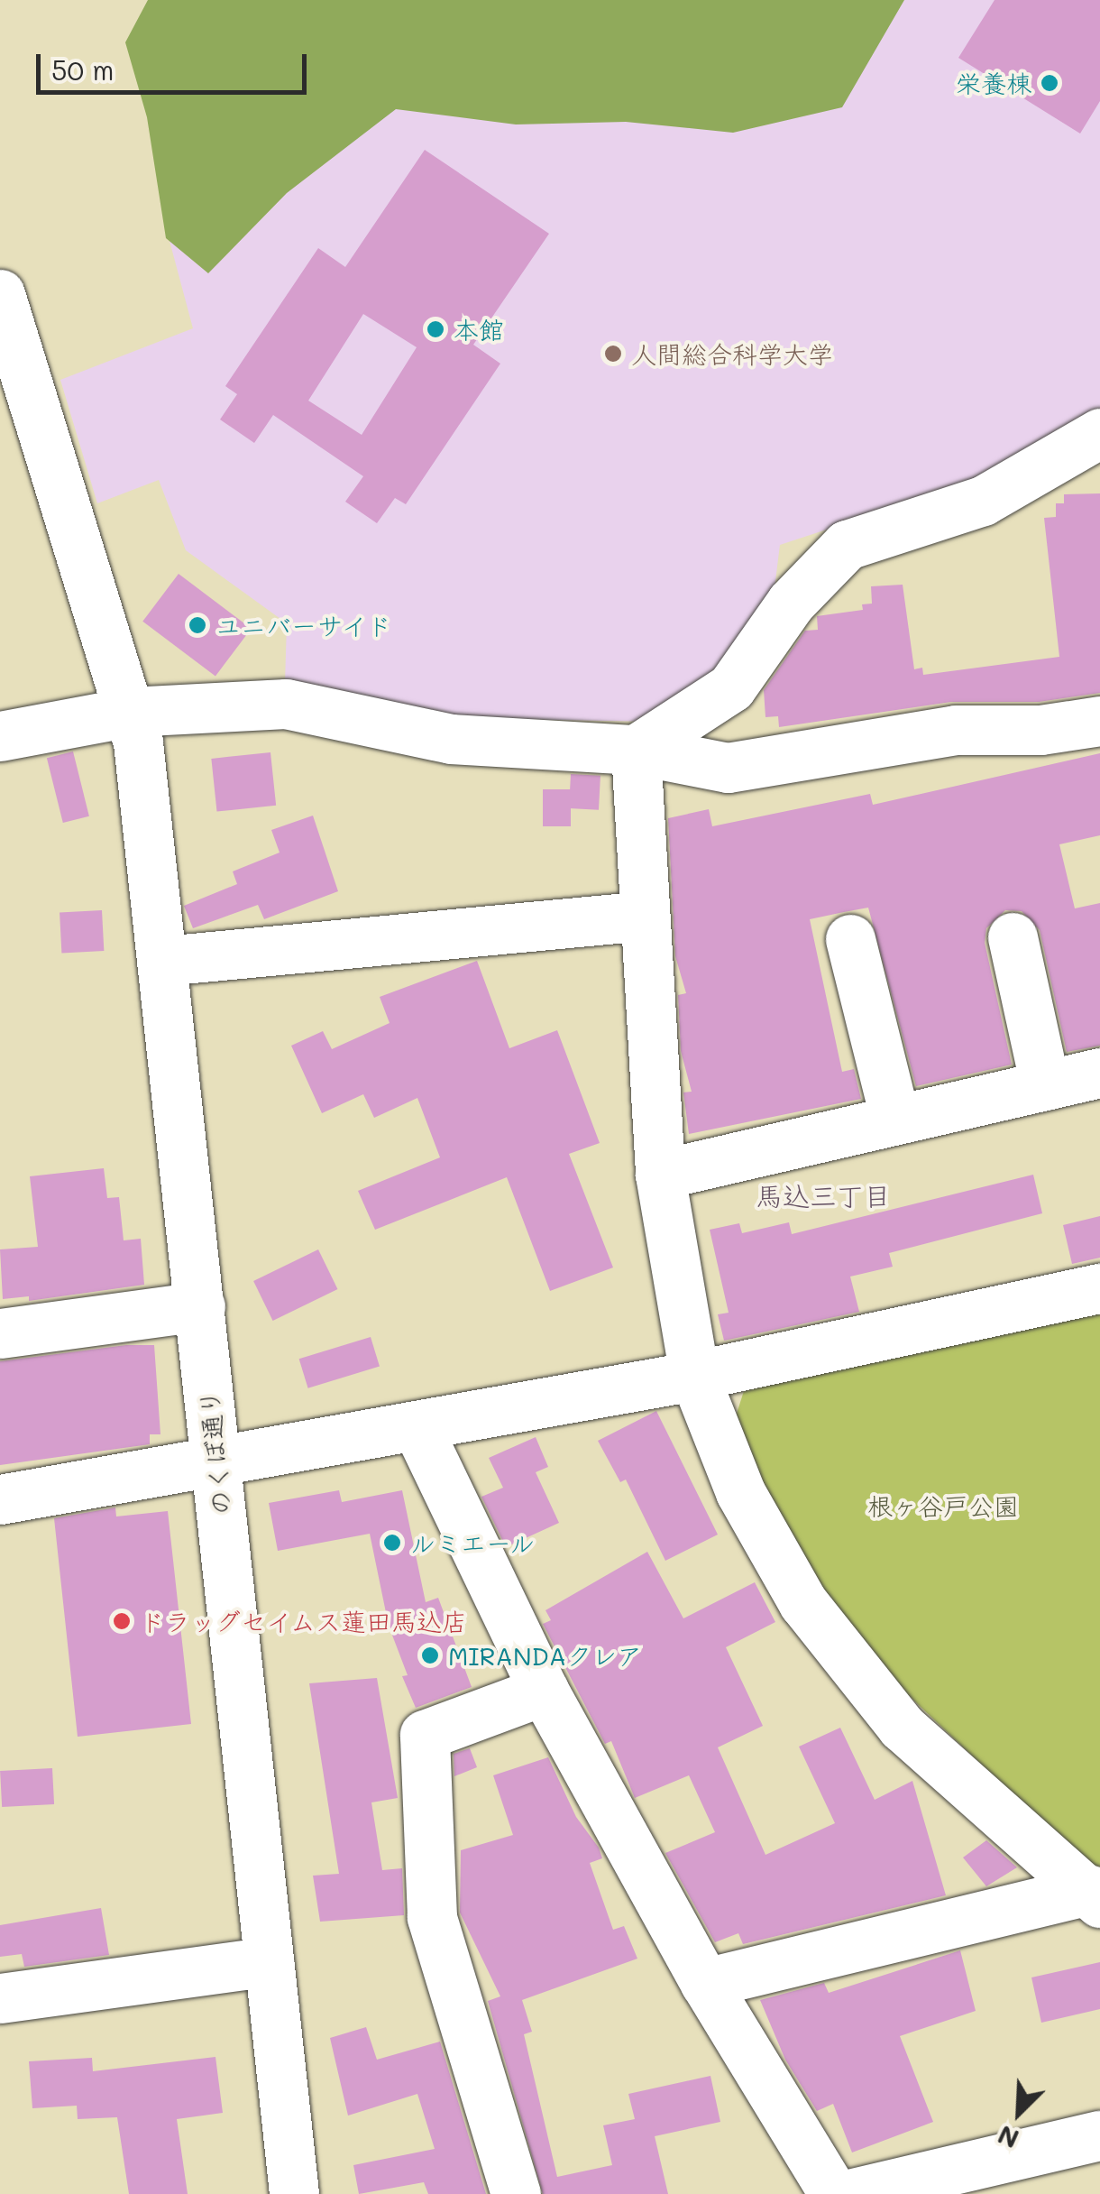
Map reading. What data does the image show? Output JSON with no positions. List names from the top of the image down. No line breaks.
{"streets":{"street":["のくぼ通り"]},"districts":["馬込三丁目"],"parks":["根ヶ谷戸公園"],"places":["栄養棟","本館","人間総合科学大学","ユニバーサイド","ルミエール","ドラッグセイムス蓮田馬込店","MIRANDAクレア"],"scale_bar":"50 m","north":"bottom left"}
